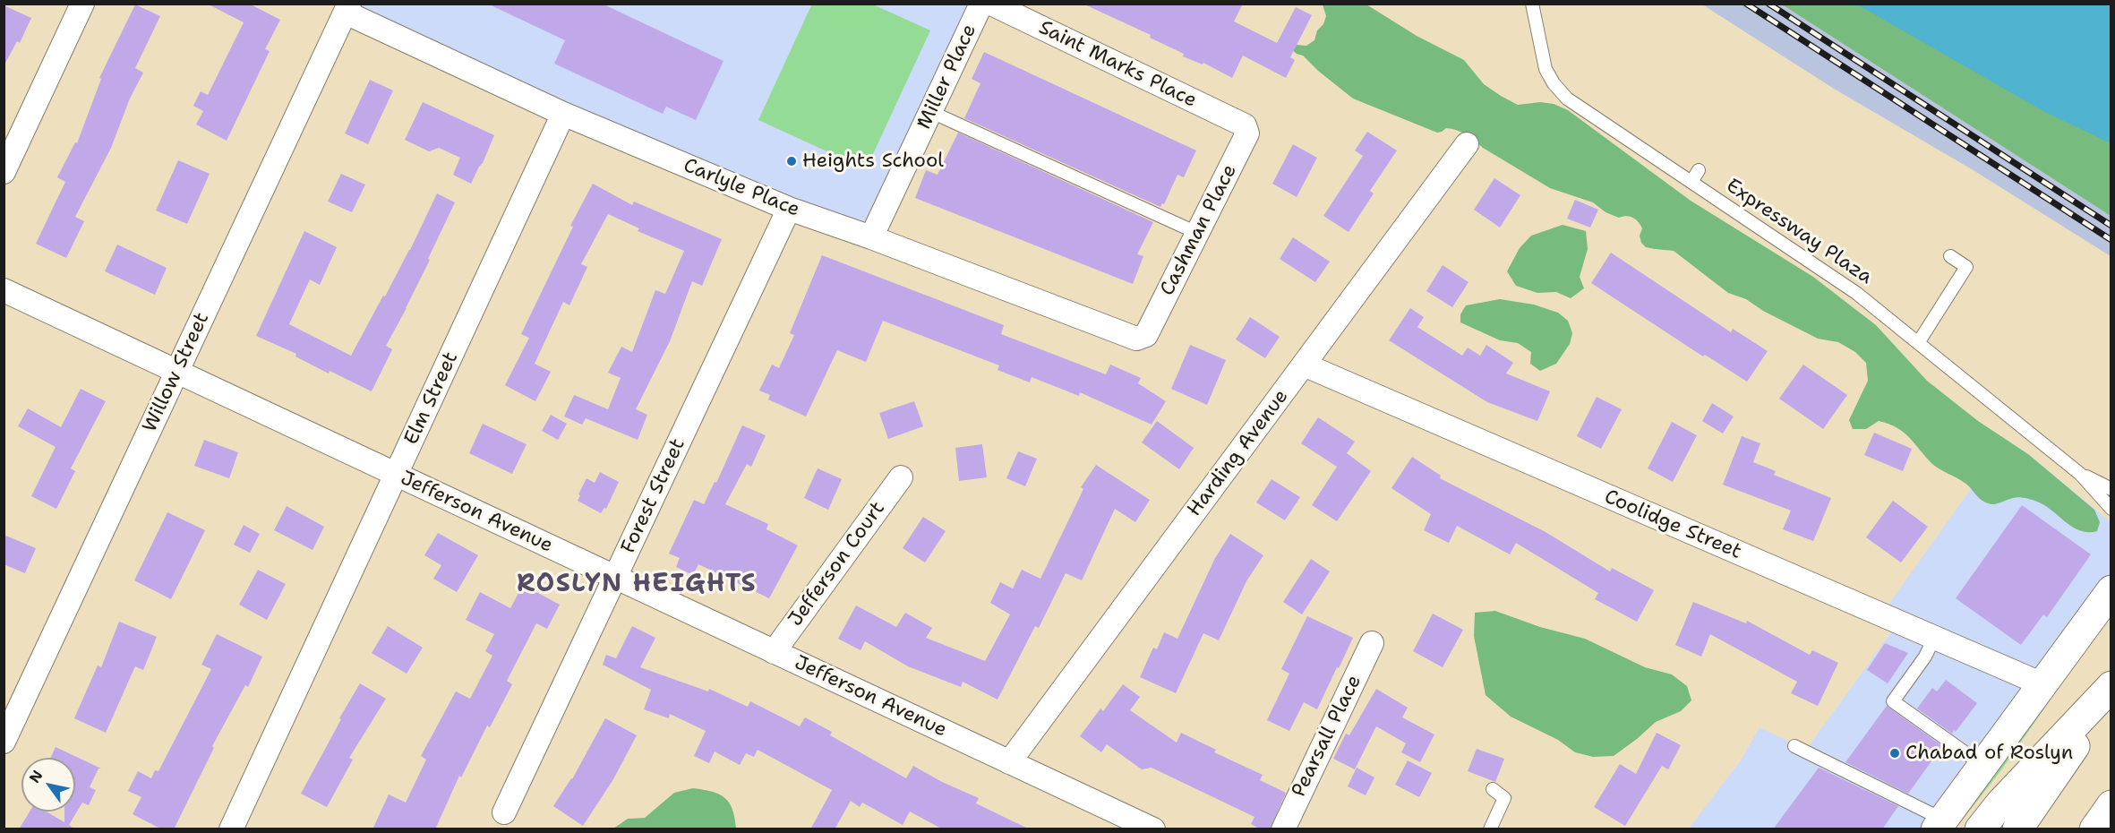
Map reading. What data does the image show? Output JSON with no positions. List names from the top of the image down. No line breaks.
{"streets":{"street":["Saint Marks Place","Miller Place","Carlyle Place","Cashman Place","Willow Street","Elm Street","Harding Avenue","Forest Street","Jefferson Avenue","Coolidge Street","Jefferson Court","Pearsall Place"],"lane":["Expressway Plaza"]},"crossings":[["Saint Marks Place","Cashman Place"],["Miller Place","Carlyle Place"],["Carlyle Place","Cashman Place"],["Carlyle Place","Willow Street"],["Carlyle Place","Elm Street"],["Carlyle Place","Forest Street"],["Willow Street","Jefferson Avenue"],["Elm Street","Jefferson Avenue"],["Harding Avenue","Jefferson Avenue"],["Harding Avenue","Coolidge Street"],["Forest Street","Jefferson Avenue"],["Jefferson Avenue","Jefferson Court"]],"districts":["ROSLYN HEIGHTS"],"places":["Heights School","Chabad of Roslyn"],"north":"top left"}
